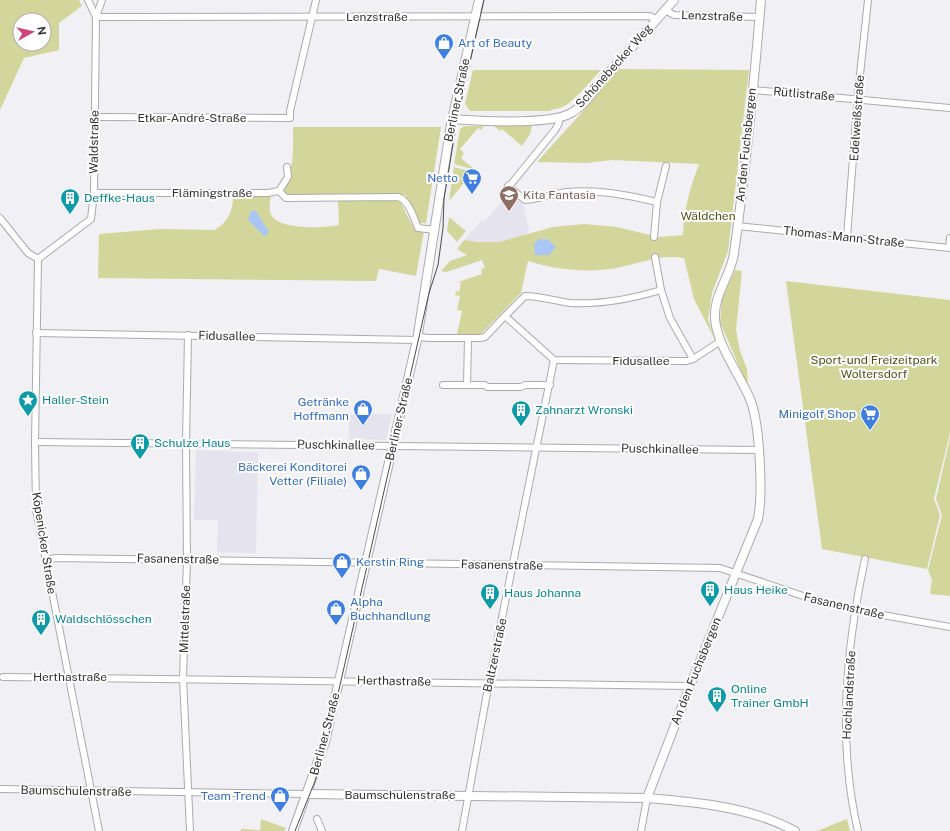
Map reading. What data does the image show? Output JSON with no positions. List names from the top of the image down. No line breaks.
{"streets":{"street":["Lenzstraße","Schönebecker Weg","Rütlistraße","Berliner Straße","Etkar-André-Straße","Edelweißstraße","Waldstraße","An den Fuchsbergen","Flämingstraße","Thomas-Mann-Straße","Fidusallee","Puschkinallee","Köpenicker Straße","Fasanenstraße","Mittelstraße","Baltzerstraße","Herthastraße","Hochlandstraße","Baumschulenstraße"]},"crossings":[["Lenzstraße","Schönebecker Weg"],["Lenzstraße","Berliner Straße"],["Lenzstraße","Etkar-André-Straße"],["Lenzstraße","Waldstraße"],["Lenzstraße","An den Fuchsbergen"],["Schönebecker Weg","Berliner Straße"],["Rütlistraße","Edelweißstraße"],["Rütlistraße","An den Fuchsbergen"],["Berliner Straße","Fidusallee"],["Berliner Straße","Puschkinallee"],["Berliner Straße","Fasanenstraße"],["Berliner Straße","Herthastraße"],["Berliner Straße","Baumschulenstraße"],["Etkar-André-Straße","Waldstraße"],["Edelweißstraße","Thomas-Mann-Straße"],["Waldstraße","Flämingstraße"],["Waldstraße","Köpenicker Straße"],["An den Fuchsbergen","Thomas-Mann-Straße"],["An den Fuchsbergen","Fidusallee"],["An den Fuchsbergen","Puschkinallee"],["An den Fuchsbergen","Fasanenstraße"],["An den Fuchsbergen","Herthastraße"],["An den Fuchsbergen","Baumschulenstraße"],["Fidusallee","Köpenicker Straße"],["Fidusallee","Mittelstraße"],["Puschkinallee","Köpenicker Straße"],["Puschkinallee","Mittelstraße"],["Puschkinallee","Baltzerstraße"],["Köpenicker Straße","Fasanenstraße"],["Köpenicker Straße","Herthastraße"],["Köpenicker Straße","Baumschulenstraße"],["Fasanenstraße","Mittelstraße"],["Fasanenstraße","Baltzerstraße"],["Fasanenstraße","Hochlandstraße"],["Mittelstraße","Herthastraße"],["Mittelstraße","Baumschulenstraße"],["Baltzerstraße","Herthastraße"],["Baltzerstraße","Baumschulenstraße"]],"parks":["Wäldchen","Sport- und Freizeitpark Woltersdorf"],"places":{"shop":["Art of Beauty","Getränke Hoffmann","Bäckerei Konditorei Vetter (Filiale)","Kerstin Ring","Alpha Buchhandlung","Team Trend"],"supermarket":["Netto","Minigolf Shop"],"school or university":["Kita Fantasia"],"building":["Deffke-Haus","Zahnarzt Wronski","Schulze Haus","Haus Heike","Haus Johanna","Waldschlösschen","Online Trainer GmbH"],"place":["Haller-Stein"]},"north":"right"}
